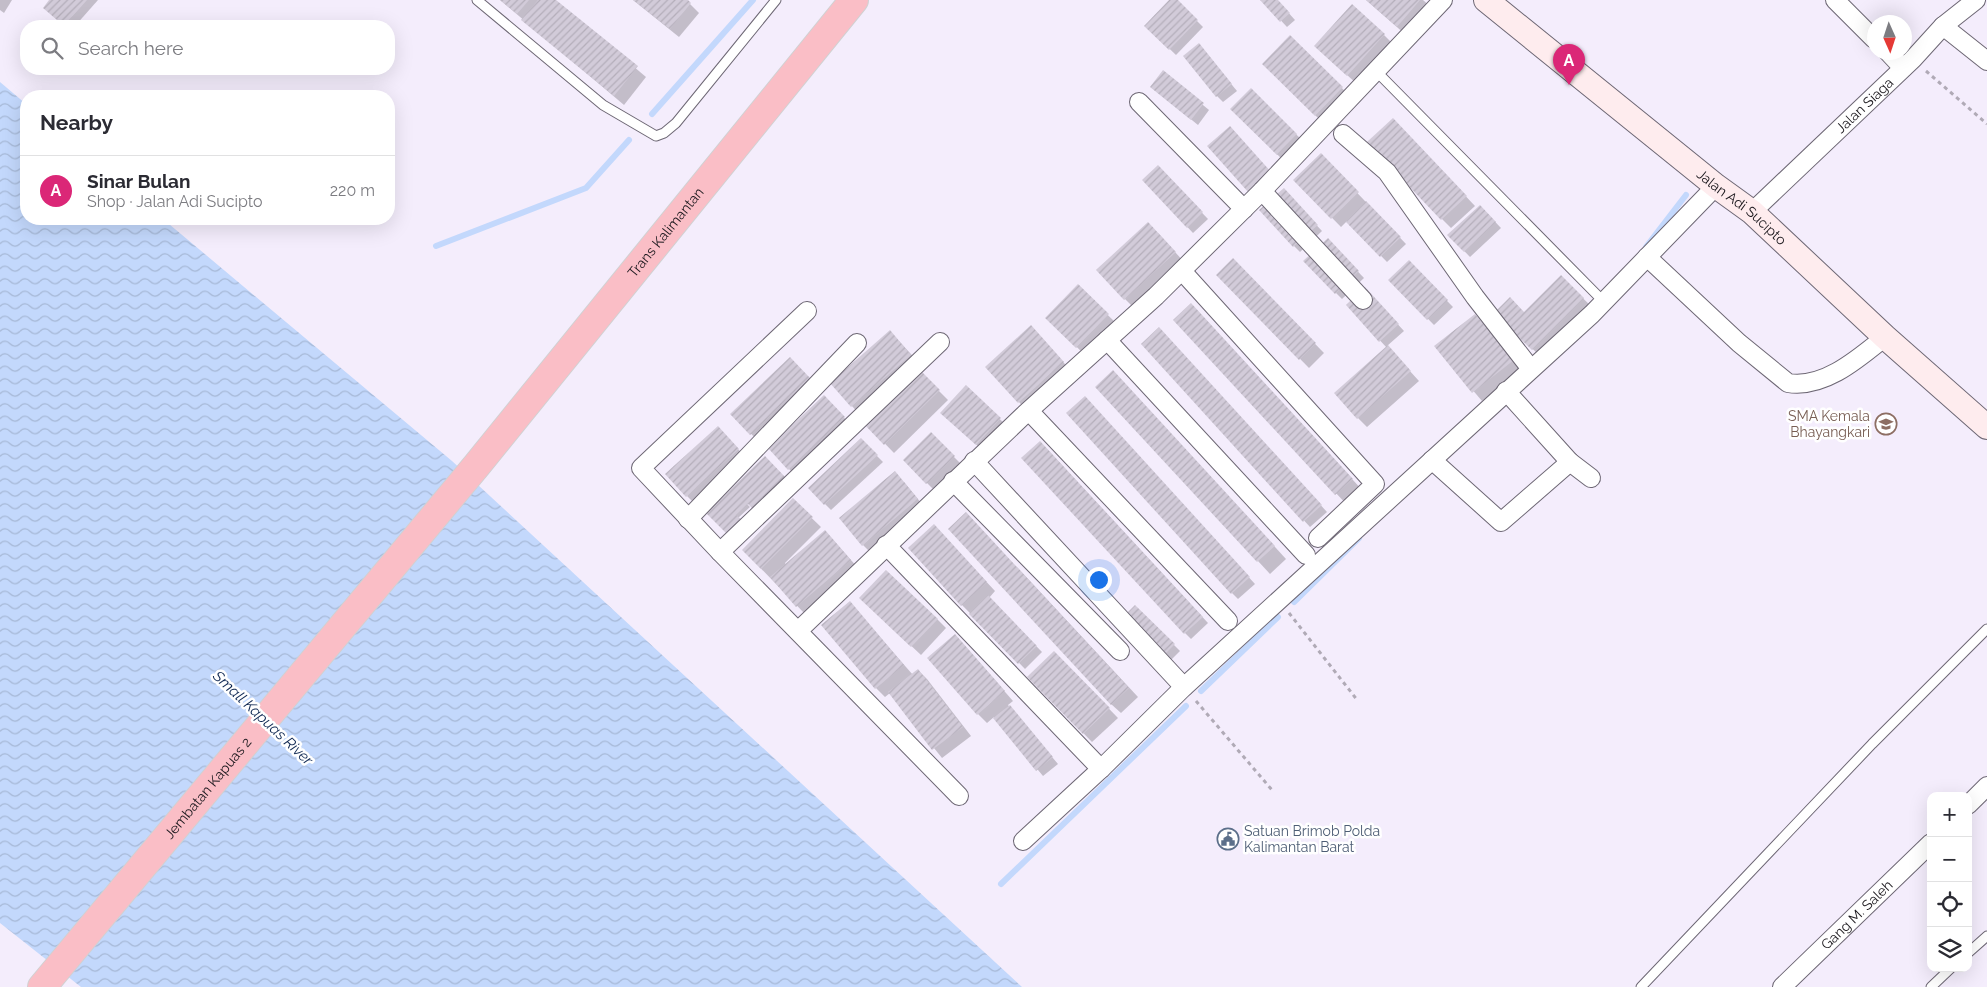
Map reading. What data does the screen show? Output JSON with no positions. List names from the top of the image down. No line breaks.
{"streets":{"highway":["Trans Kalimantan","Jembatan Kapuas 2"],"main road":["Jalan Adi Sucipto"],"street":["Jalan Siaga","Gang M. Saleh"]},"crossings":[["Jalan Siaga","Jalan Adi Sucipto"],["Trans Kalimantan","Jembatan Kapuas 2"]],"water":["Small Kapuas River"],"places":{"school or university":["SMA Kemala Bhayangkari"],"public building":["Satuan Brimob Polda Kalimantan Barat"]},"north":"bottom","page":{"search":"Search here","pins":"A","heading":"Nearby","list":[{"mark":"A","name":"Sinar Bulan","note":"Shop · Jalan Adi Sucipto","value":"220 m"}],"map_buttons":["+","−"]}}
